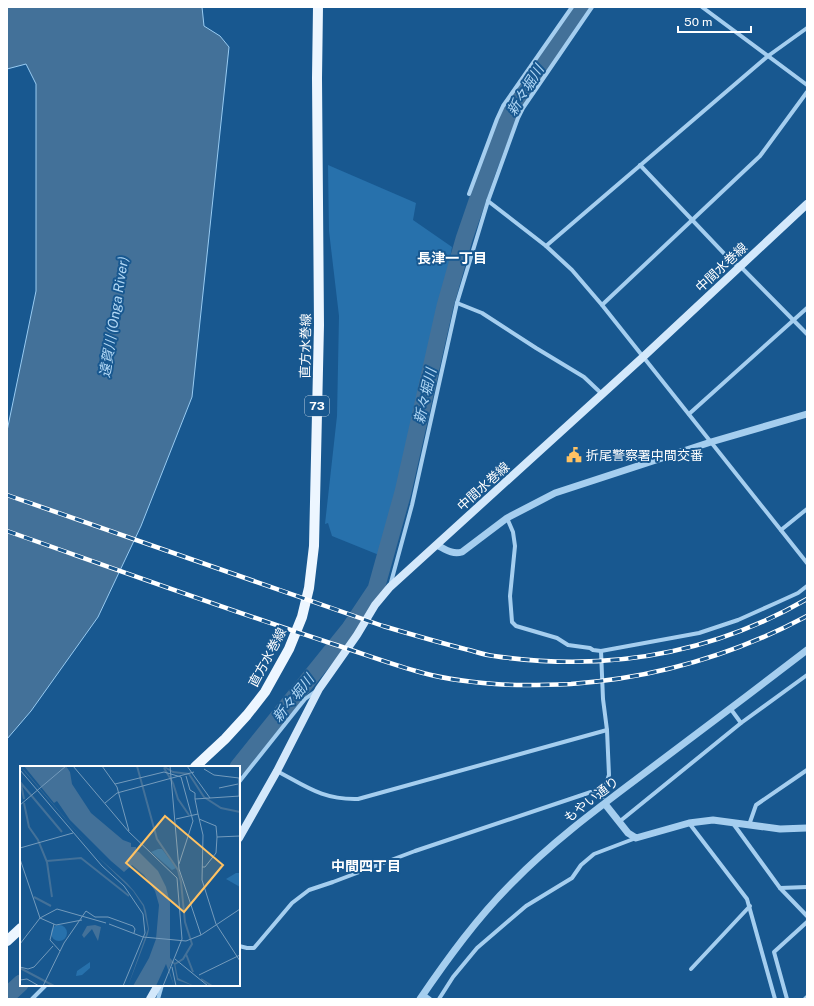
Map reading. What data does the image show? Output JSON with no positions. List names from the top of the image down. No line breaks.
{"streets":{"main road":["中間水巻線","直方水巻線","73"],"street":["もやい通り"]},"districts":["長津一丁目","中間四丁目"],"water":["新々堀川","遠賀川 (Onga River)"],"places":{"public building":["折尾警察署中間交番"]},"scale_bar":"50 m"}
